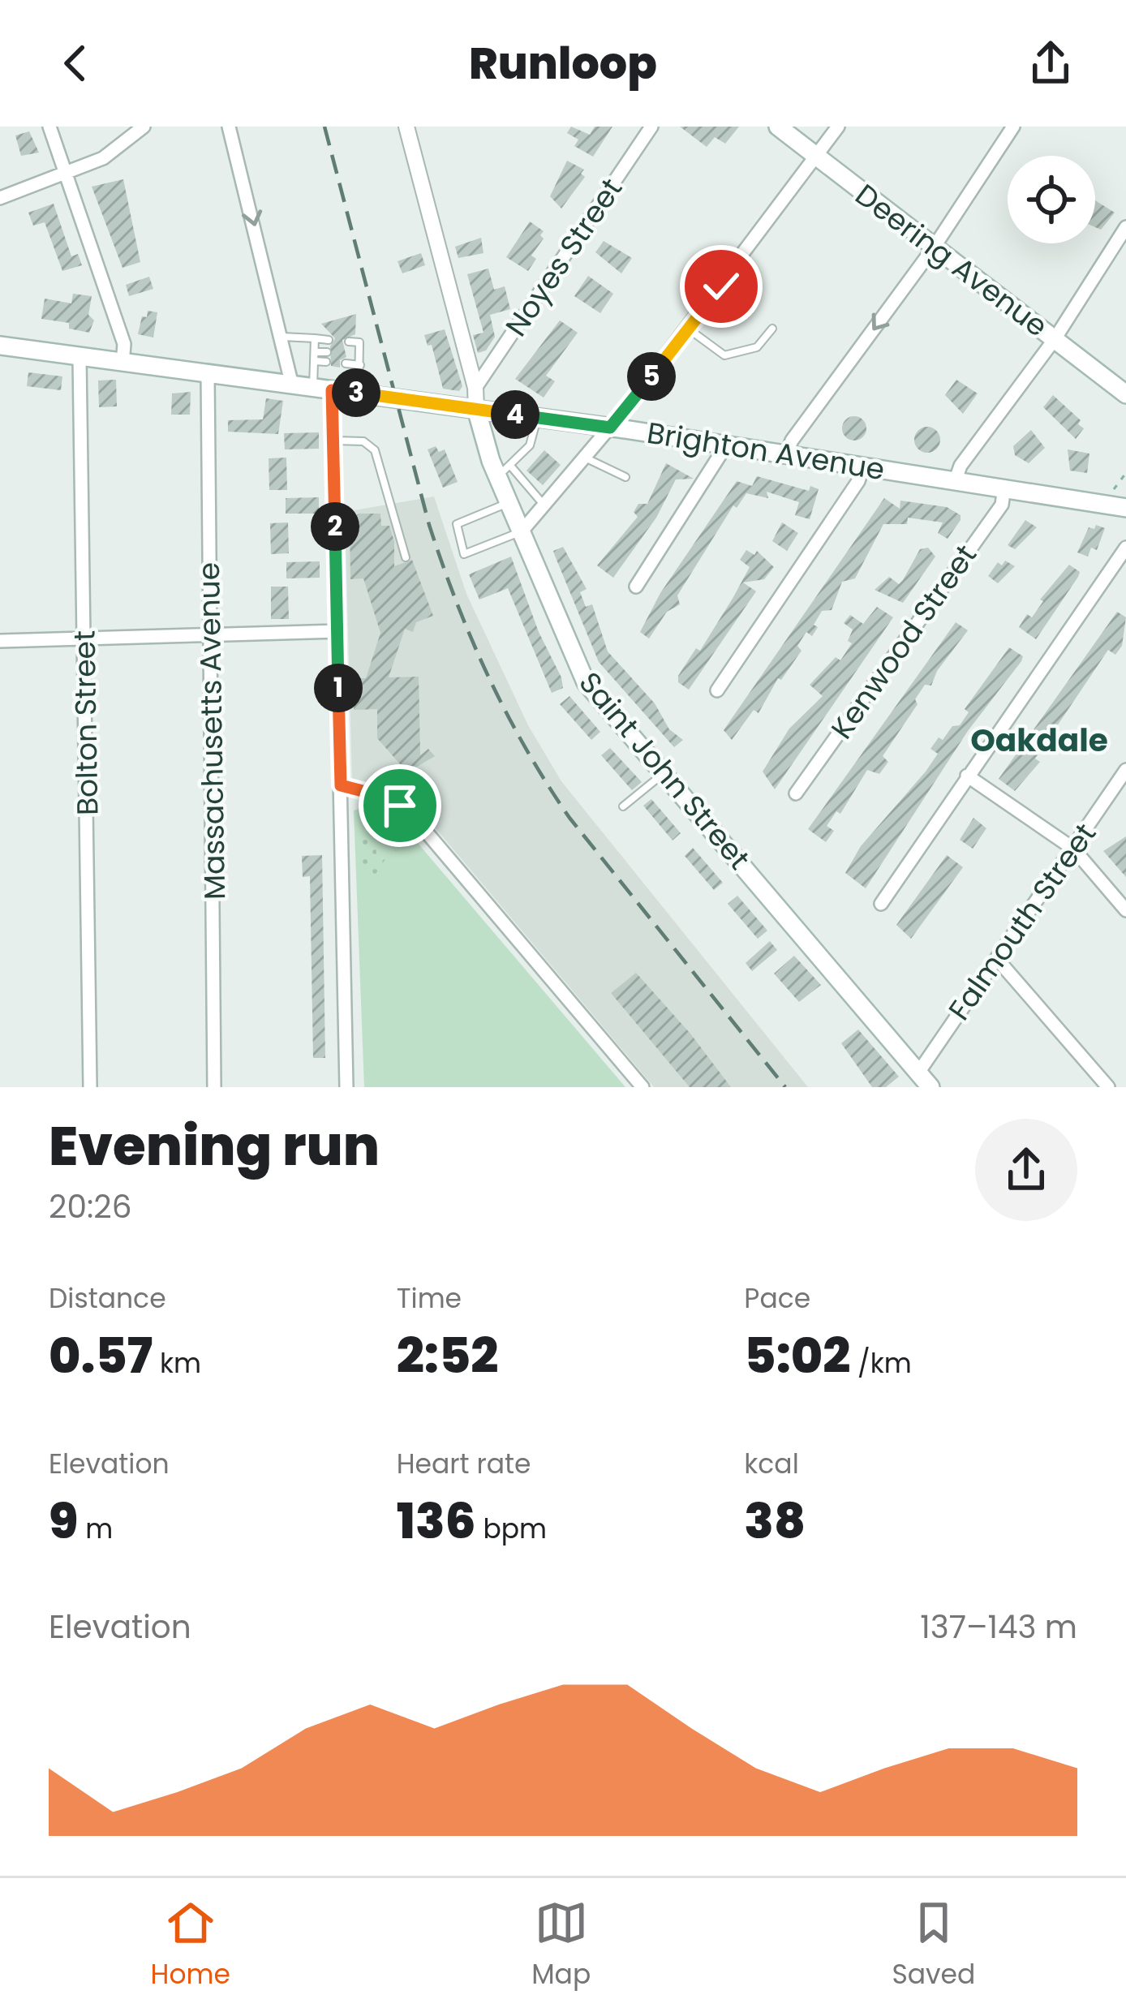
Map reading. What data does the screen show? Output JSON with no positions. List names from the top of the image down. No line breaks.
{"streets":{"main road":["Deering Avenue","Brighton Avenue","Saint John Street"],"street":["Noyes Street","Kenwood Street","Bolton Street","Massachusetts Avenue","Falmouth Street"]},"crossings":[["Brighton Avenue","Kenwood Street"],["Brighton Avenue","Bolton Street"],["Brighton Avenue","Massachusetts Avenue"],["Brighton Avenue","Saint John Street"],["Saint John Street","Falmouth Street"]],"districts":["Oakdale"],"page":{"header":"Runloop","pins":["5","3","4","2","1"],"heading":["Evening run","20:26"],"stats":[["Distance","0.57 km"],["Time","2:52"],["Pace","5:02 /km"],["Elevation","9 m"],["Heart rate","136 bpm"],["kcal","38"]],"chart":["Elevation","137–143 m"],"tabs":["Home","Map","Saved"]}}
